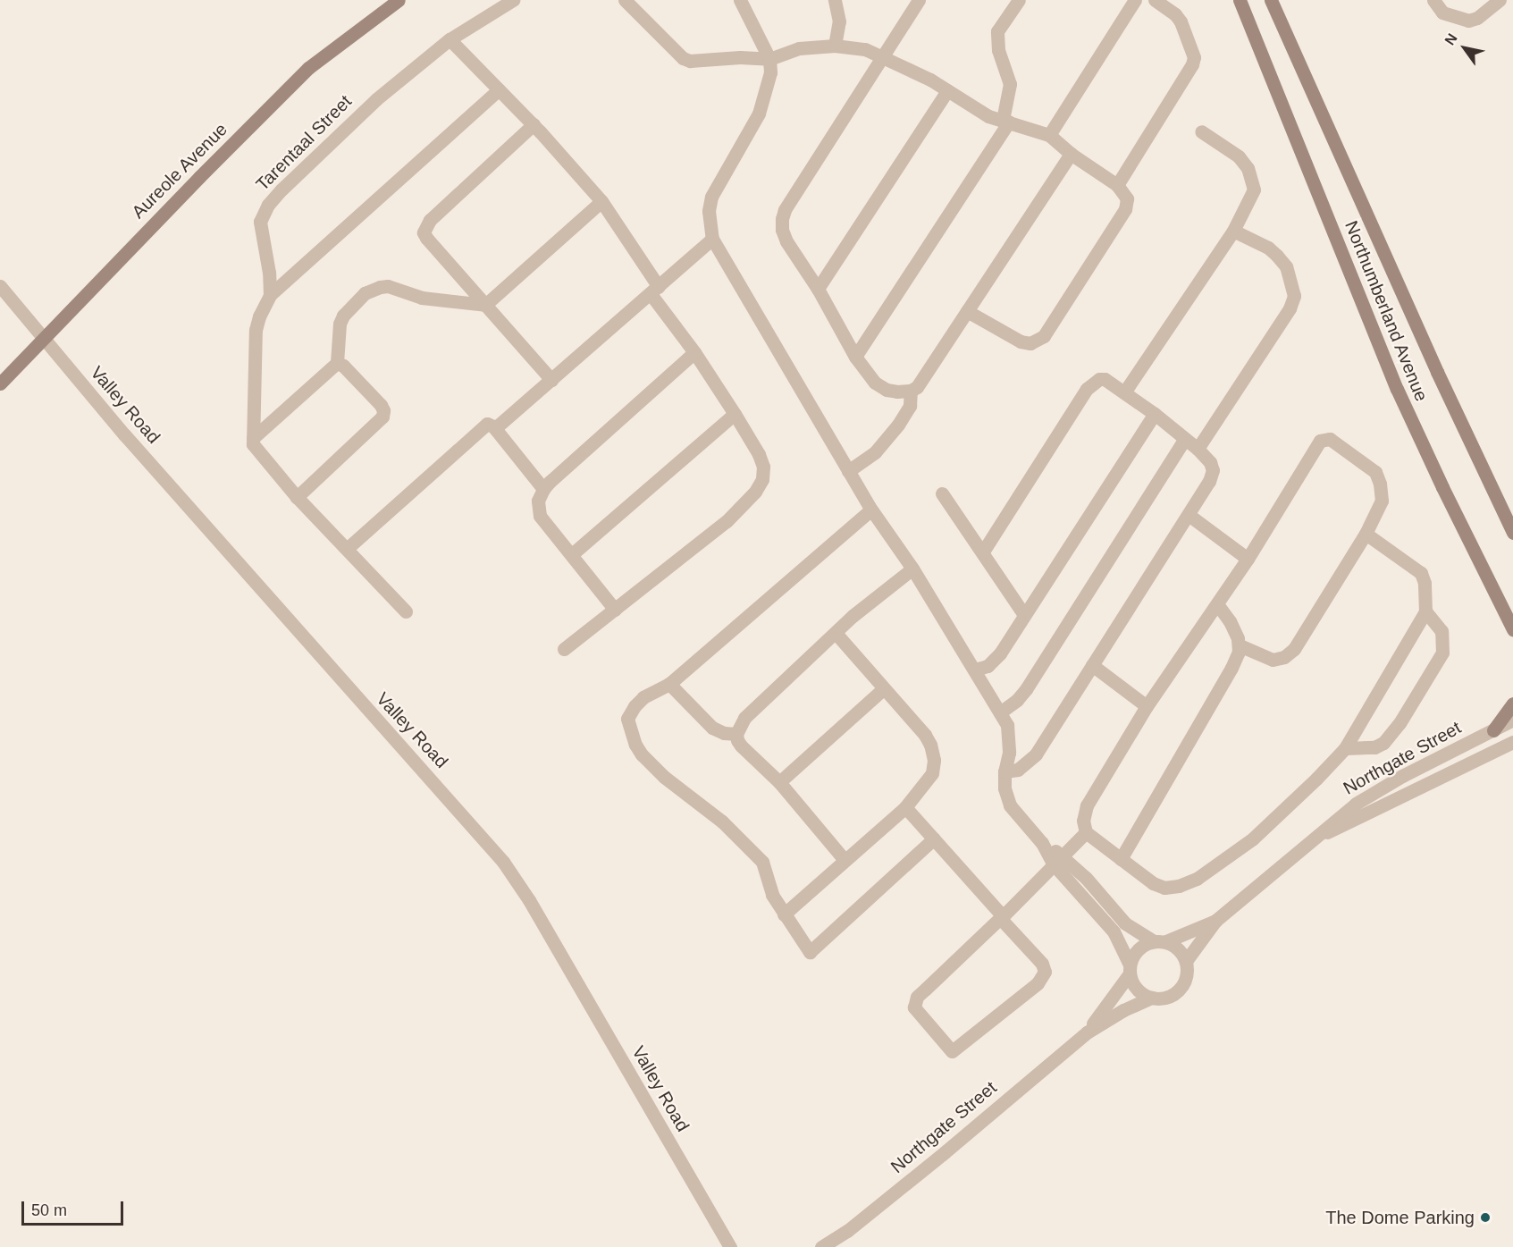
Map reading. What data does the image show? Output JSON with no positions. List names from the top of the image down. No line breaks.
{"streets":{"main road":["Aureole Avenue","Northumberland Avenue"],"street":["Tarentaal Street","Valley Road","Northgate Street"]},"crossings":[["Aureole Avenue","Valley Road"]],"places":["The Dome Parking"],"scale_bar":"50 m","north":"top left"}
